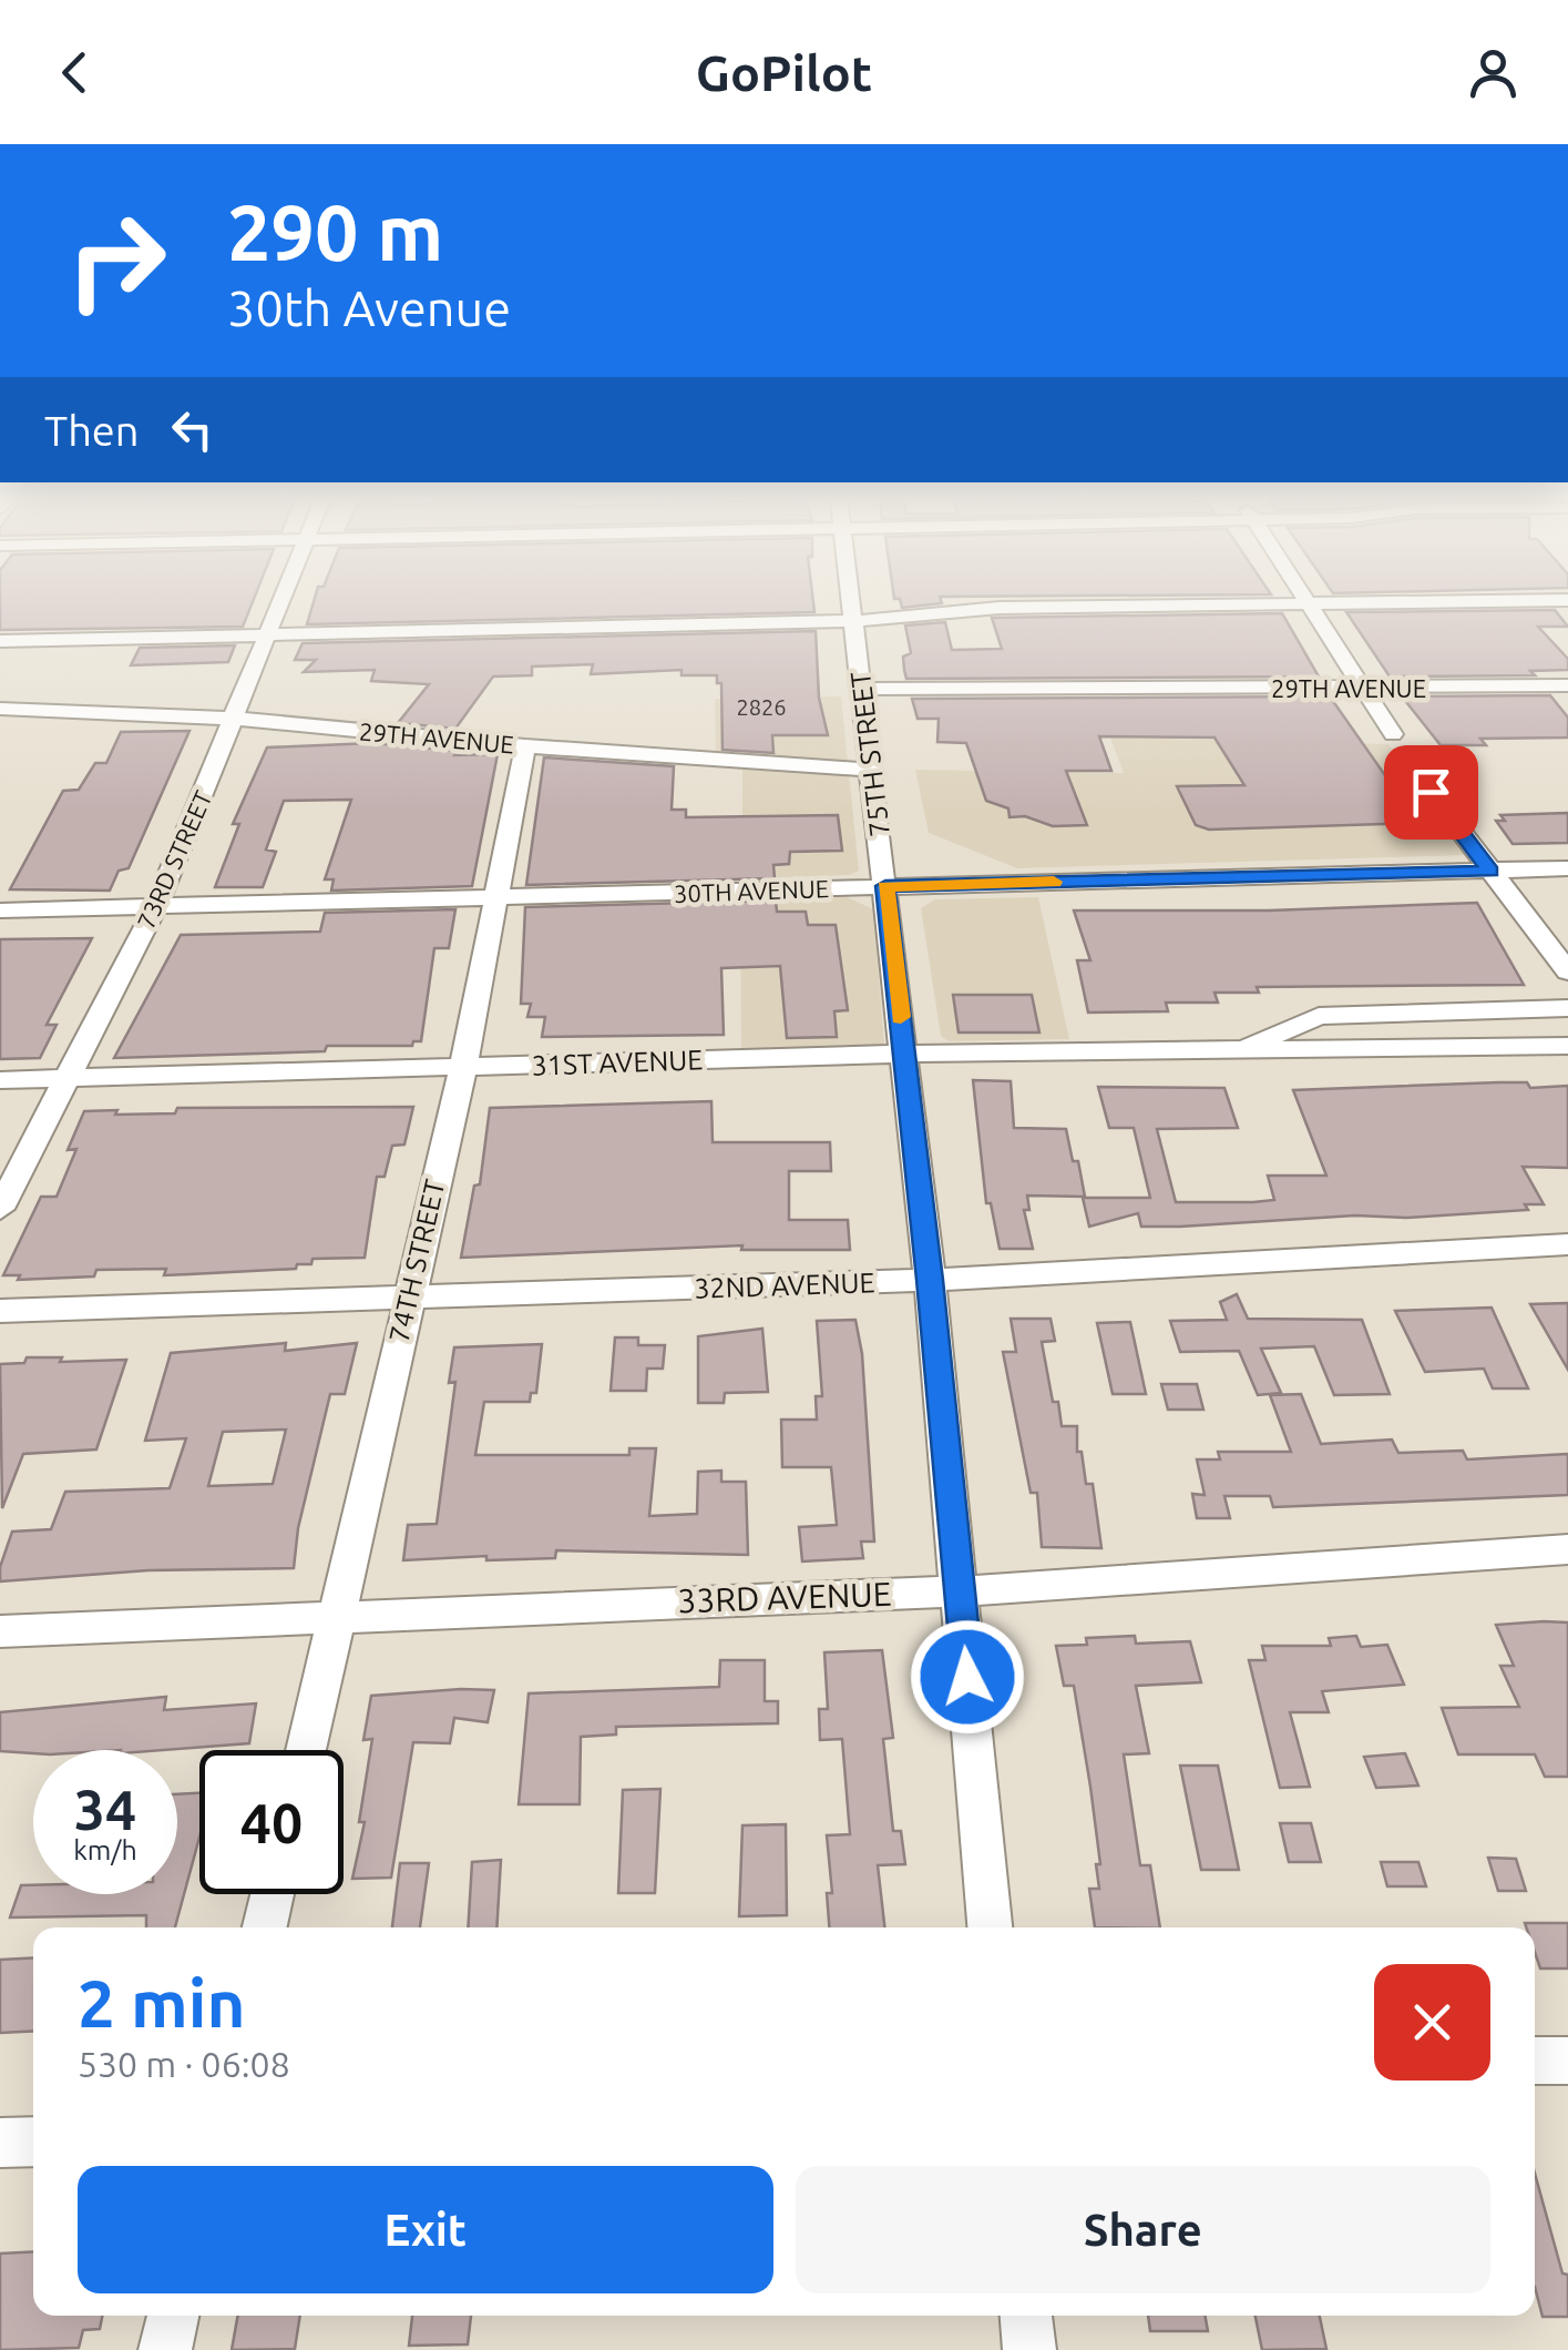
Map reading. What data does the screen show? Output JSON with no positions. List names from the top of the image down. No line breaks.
{"streets":{"street":["29TH AVENUE","75TH STREET","73RD STREET","30TH AVENUE","31ST AVENUE","74TH STREET","32ND AVENUE","33RD AVENUE"]},"crossings":[["29TH AVENUE","75TH STREET"],["29TH AVENUE","73RD STREET"],["29TH AVENUE","74TH STREET"],["75TH STREET","30TH AVENUE"],["75TH STREET","31ST AVENUE"],["75TH STREET","32ND AVENUE"],["75TH STREET","33RD AVENUE"],["73RD STREET","30TH AVENUE"],["73RD STREET","31ST AVENUE"],["30TH AVENUE","74TH STREET"],["31ST AVENUE","74TH STREET"],["74TH STREET","32ND AVENUE"],["74TH STREET","33RD AVENUE"]],"house_numbers":["2826"],"page":{"header":"GoPilot","turn":["290 m","30th Avenue"],"then":"Then","speed":"34 km/h","limit":"40","heading":["2 min","530 m · 06:08"],"buttons":["Exit","Share"]}}
